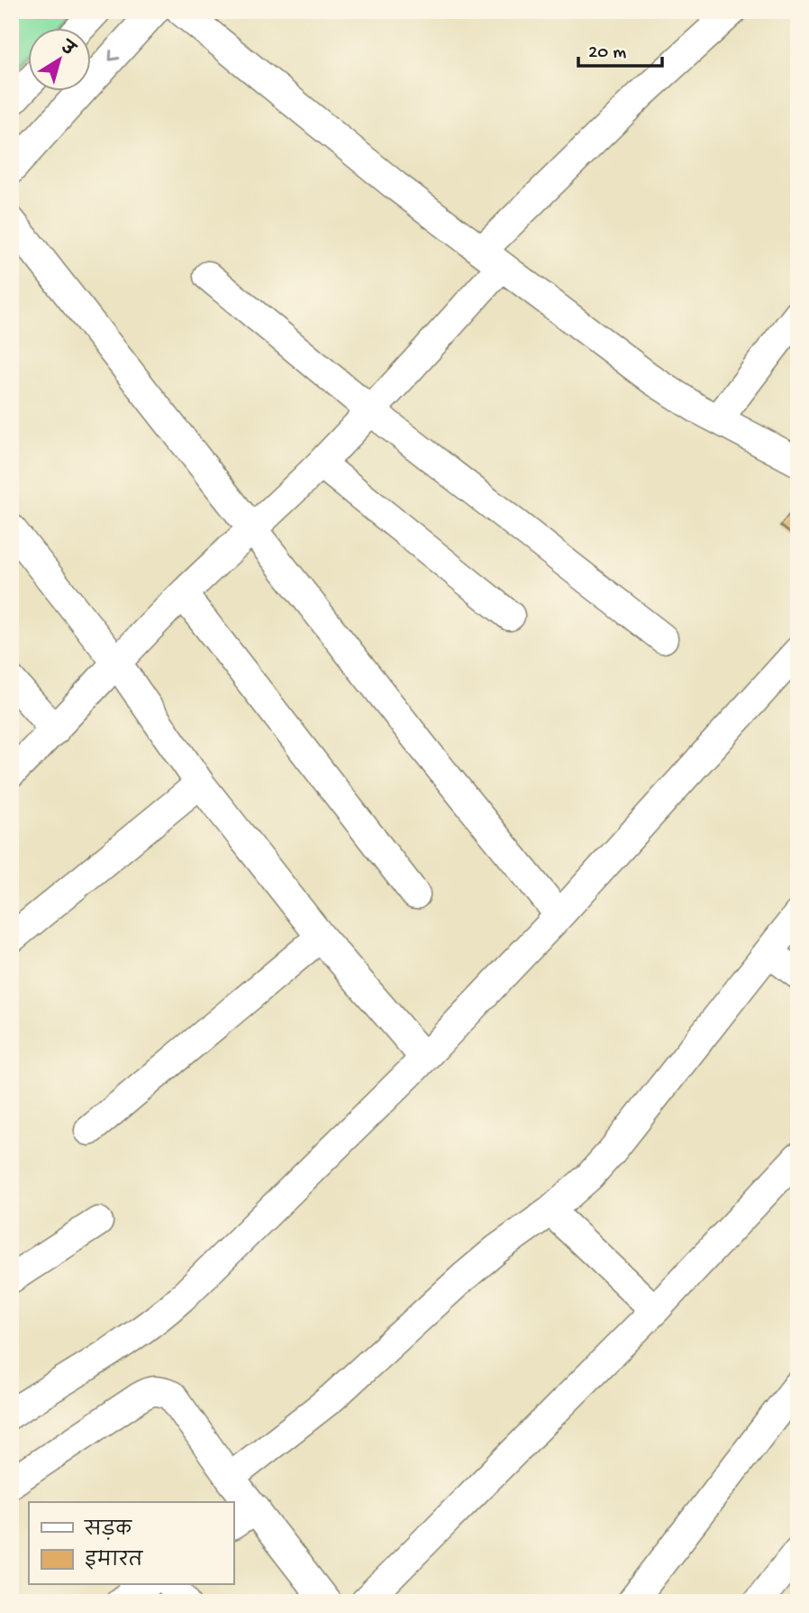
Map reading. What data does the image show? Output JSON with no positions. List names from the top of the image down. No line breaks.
{"legend":["सड़क","इमारत"],"scale_bar":"20 m","north":"top right"}
